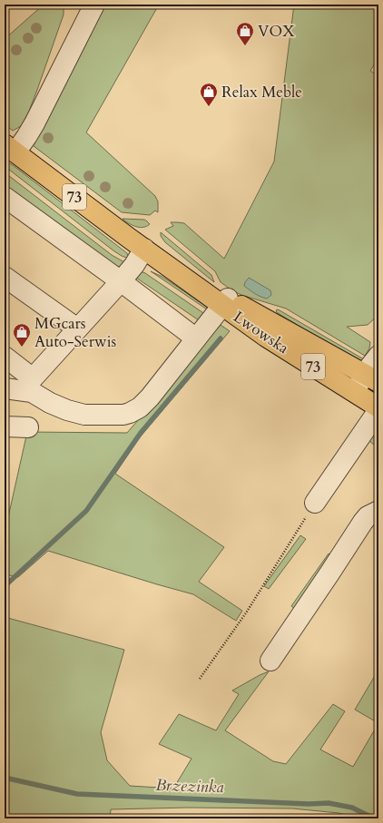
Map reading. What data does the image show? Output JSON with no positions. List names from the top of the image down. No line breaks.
{"streets":{"main road":["73","Lwowska"]},"water":["Brzezinka"],"places":{"shop":["VOX","Relax Meble","MGcars Auto-Serwis"]}}
